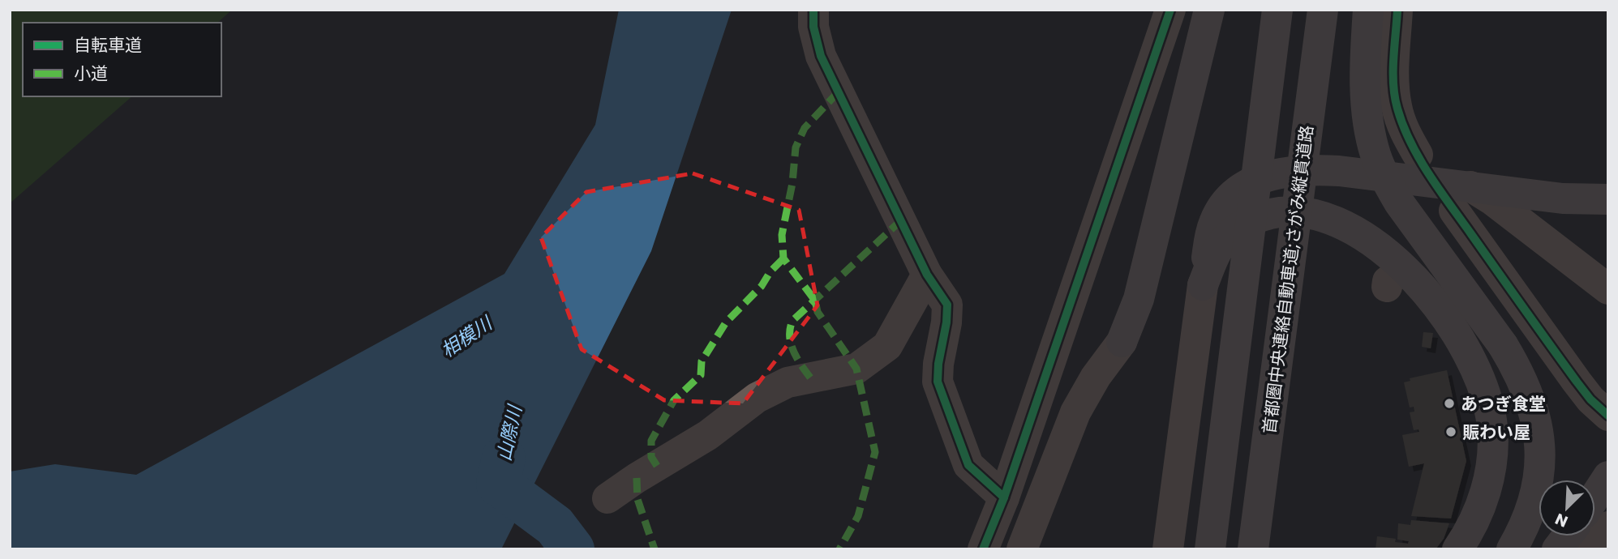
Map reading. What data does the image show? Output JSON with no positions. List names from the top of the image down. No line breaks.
{"streets":{"highway":["首都圏中央連絡自動車道;さがみ縦貫道路"]},"water":["相模川","山際川"],"places":["あつぎ食堂","賑わい屋"],"legend":["自転車道","小道"],"north":"bottom left"}
